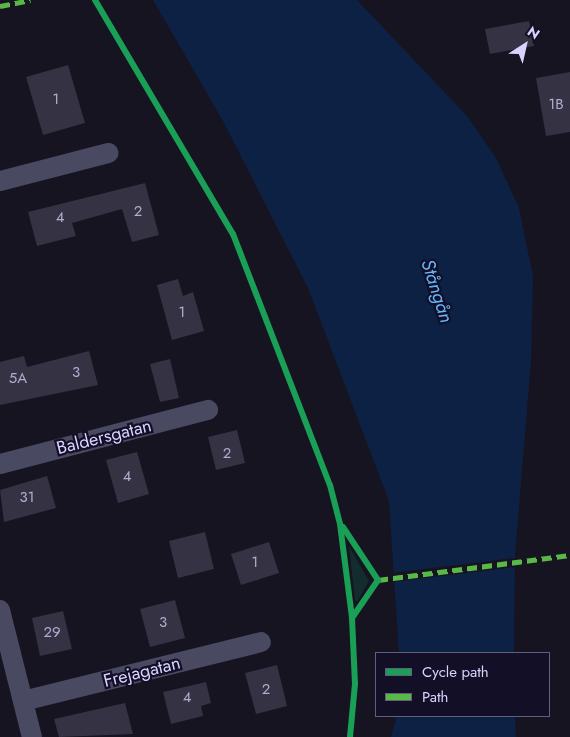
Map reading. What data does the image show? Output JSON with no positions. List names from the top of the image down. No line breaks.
{"streets":{"street":["Baldersgatan","Frejagatan"]},"water":["Stångån"],"house_numbers":["1","1B","2","4","1","3","5A","2","4","31","1","3","29","2","4"],"legend":["Cycle path","Path"],"north":"top right"}
